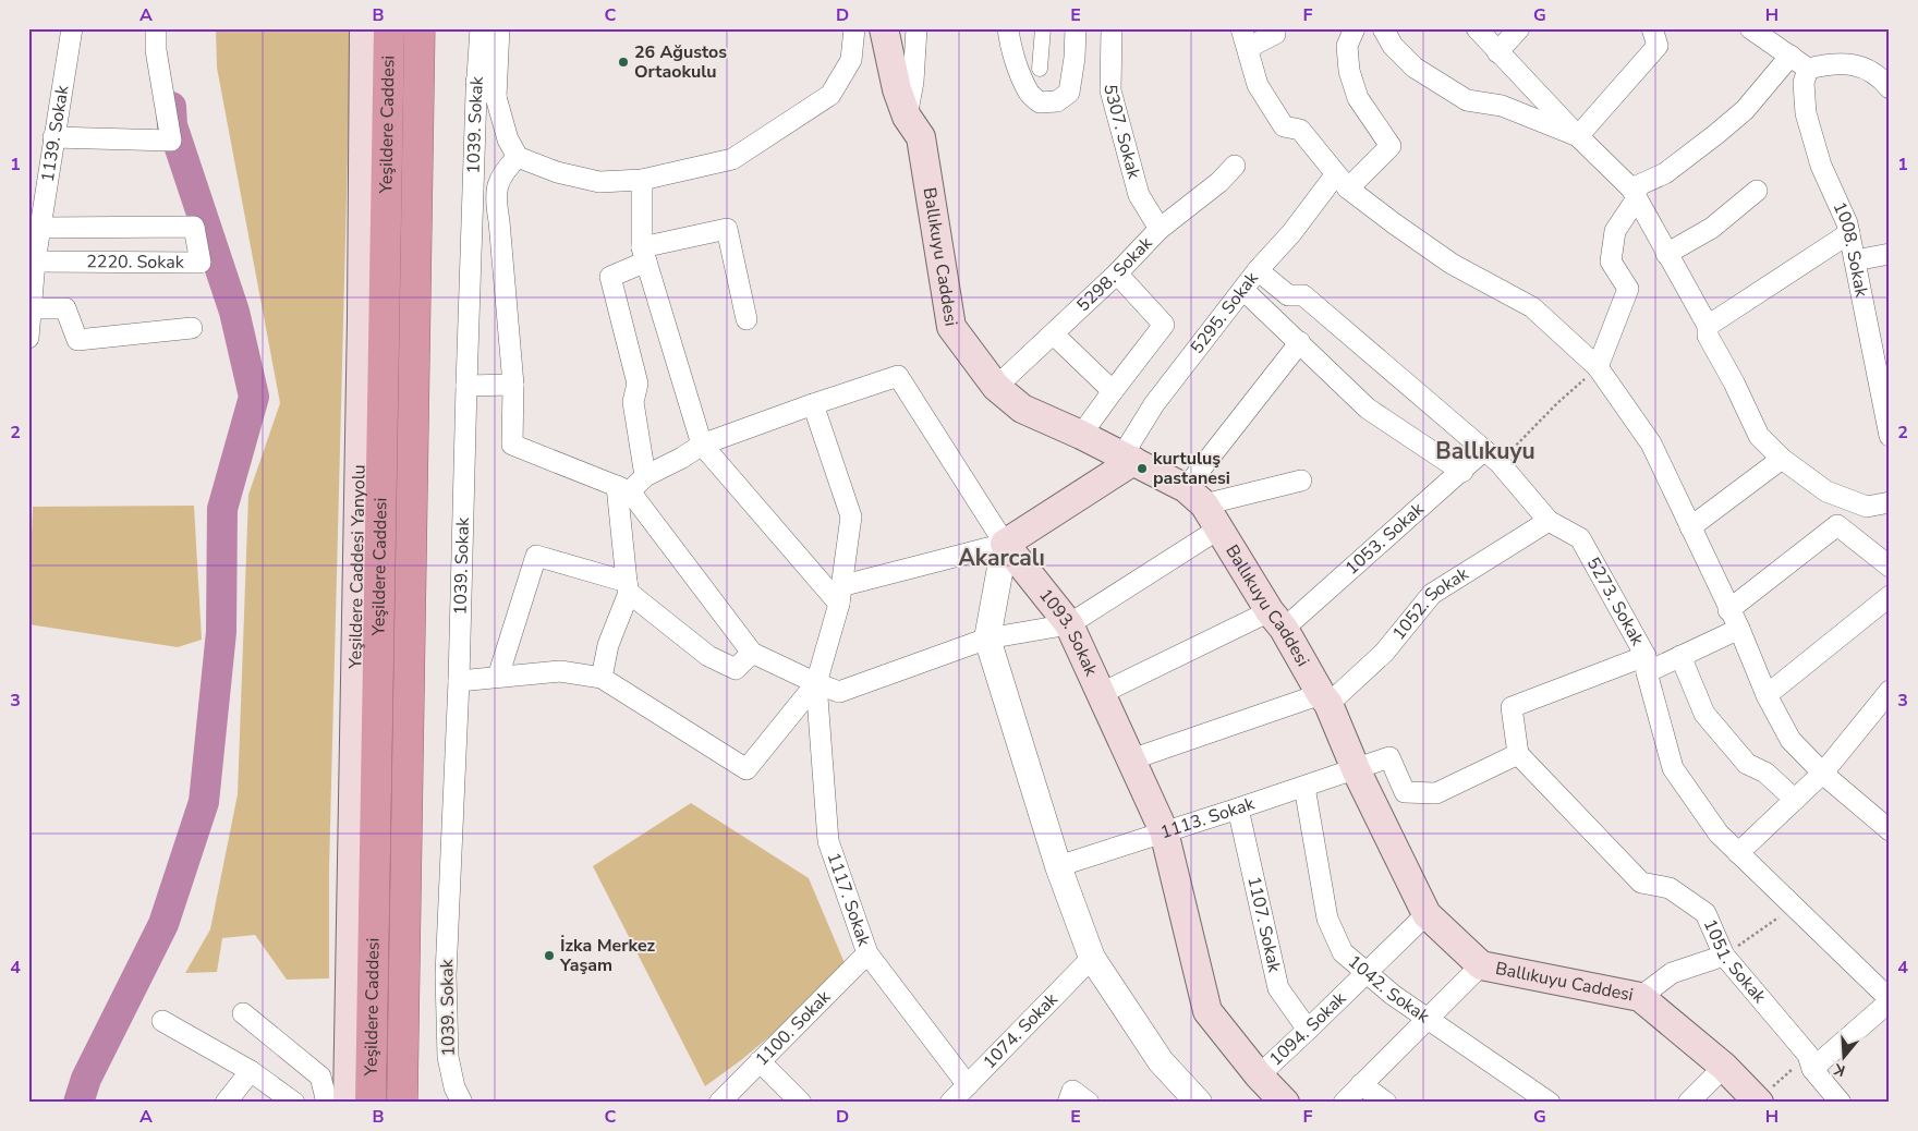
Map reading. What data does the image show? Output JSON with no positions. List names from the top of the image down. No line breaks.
{"streets":{"highway":["Yeşildere Caddesi"],"main road":["Ballıkuyu Caddesi","Yeşildere Caddesi Yanyolu","1093. Sokak"],"street":["1039. Sokak","5307. Sokak","1139. Sokak","1008. Sokak","2220. Sokak","5298. Sokak","5295. Sokak","1053. Sokak","5273. Sokak","1052. Sokak","1113. Sokak","1117. Sokak","1107. Sokak","1051. Sokak","1042. Sokak","1100. Sokak","1094. Sokak","1074. Sokak"]},"crossings":[["5307. Sokak","5298. Sokak"],["1139. Sokak","2220. Sokak"],["Ballıkuyu Caddesi","5298. Sokak"],["Ballıkuyu Caddesi","5295. Sokak"],["Ballıkuyu Caddesi","1053. Sokak"],["Ballıkuyu Caddesi","1052. Sokak"],["Ballıkuyu Caddesi","1113. Sokak"],["Ballıkuyu Caddesi","1094. Sokak"],["5295. Sokak","5273. Sokak"],["1053. Sokak","5273. Sokak"],["1053. Sokak","1093. Sokak"],["5273. Sokak","1052. Sokak"],["1093. Sokak","1113. Sokak"],["1093. Sokak","1094. Sokak"],["1113. Sokak","1107. Sokak"],["1113. Sokak","1051. Sokak"],["1113. Sokak","1042. Sokak"],["1117. Sokak","1100. Sokak"],["1117. Sokak","1074. Sokak"],["1107. Sokak","1094. Sokak"],["1042. Sokak","1094. Sokak"]],"districts":["Ballıkuyu","Akarcalı"],"places":["26 Ağustos Ortaokulu","kurtuluş pastanesi","İzka Merkez Yaşam"],"north":"bottom","grid":{"columns":["A","B","C","D","E","F","G","H"],"rows":["1","2","3","4"]}}
